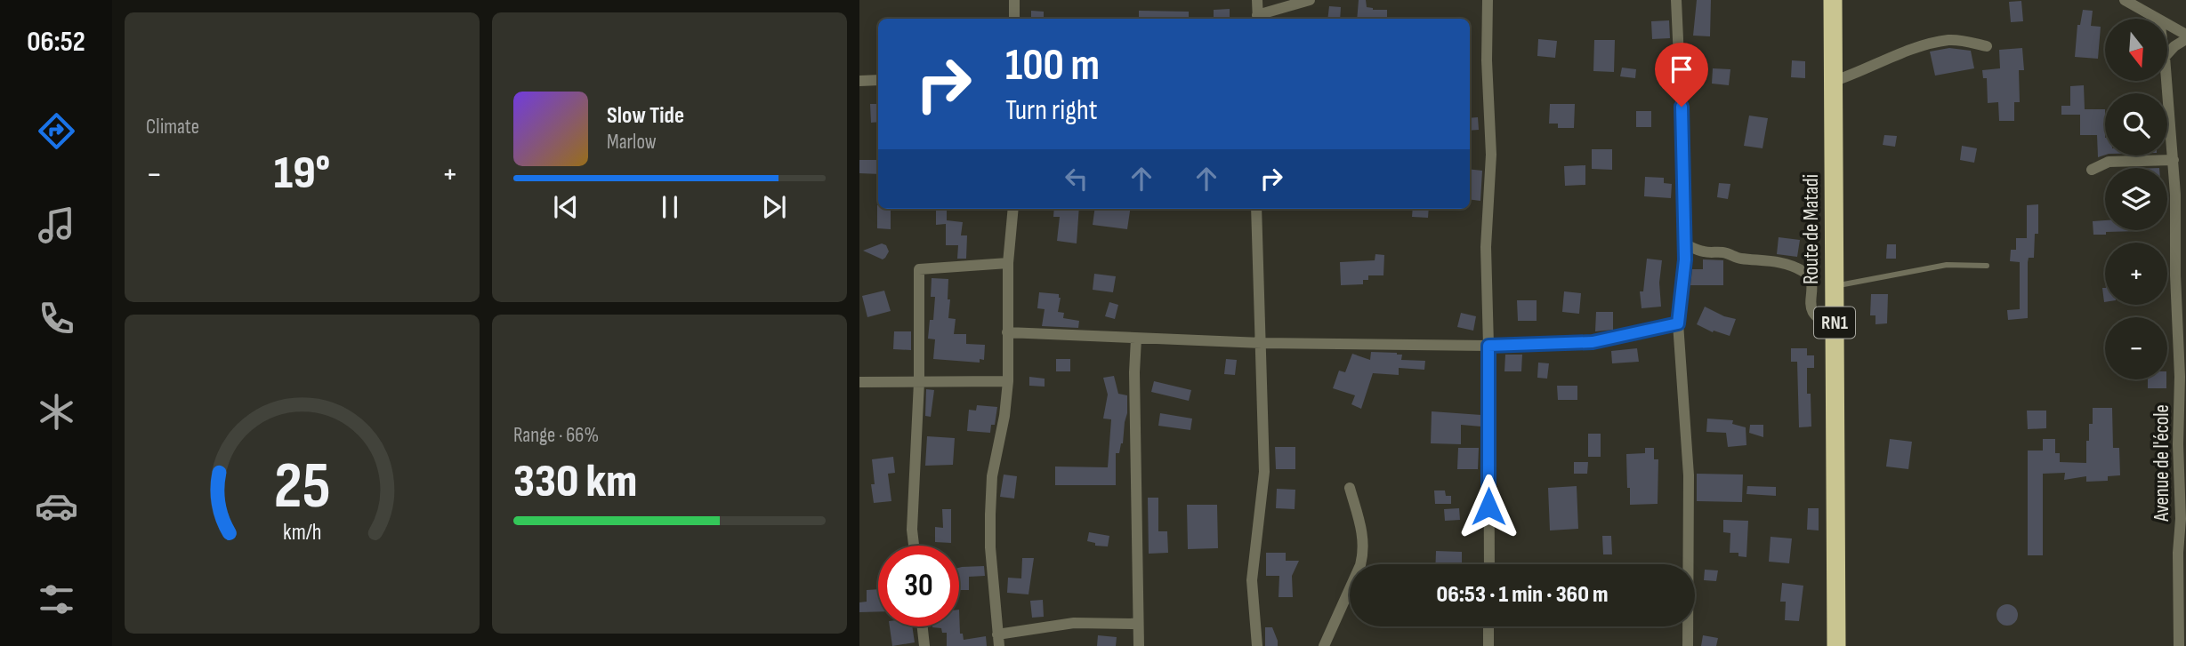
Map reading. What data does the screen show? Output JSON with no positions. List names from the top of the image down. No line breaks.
{"streets":{"highway":["Route de Matadi","RN1"],"street":["Avenue de l'école"]},"north":"bottom","page":{"tabs":"06:52","tile":["Climate",["Range · 66%","330 km"]],"map_buttons":["+","−"],"turn":["100 m","Turn right"],"song":["Slow Tide","Marlow"],"heat":["−","19°","+"],"limit":"30","trip":"06:53 · 1 min · 360 m","gauge":["25","km/h"]}}
